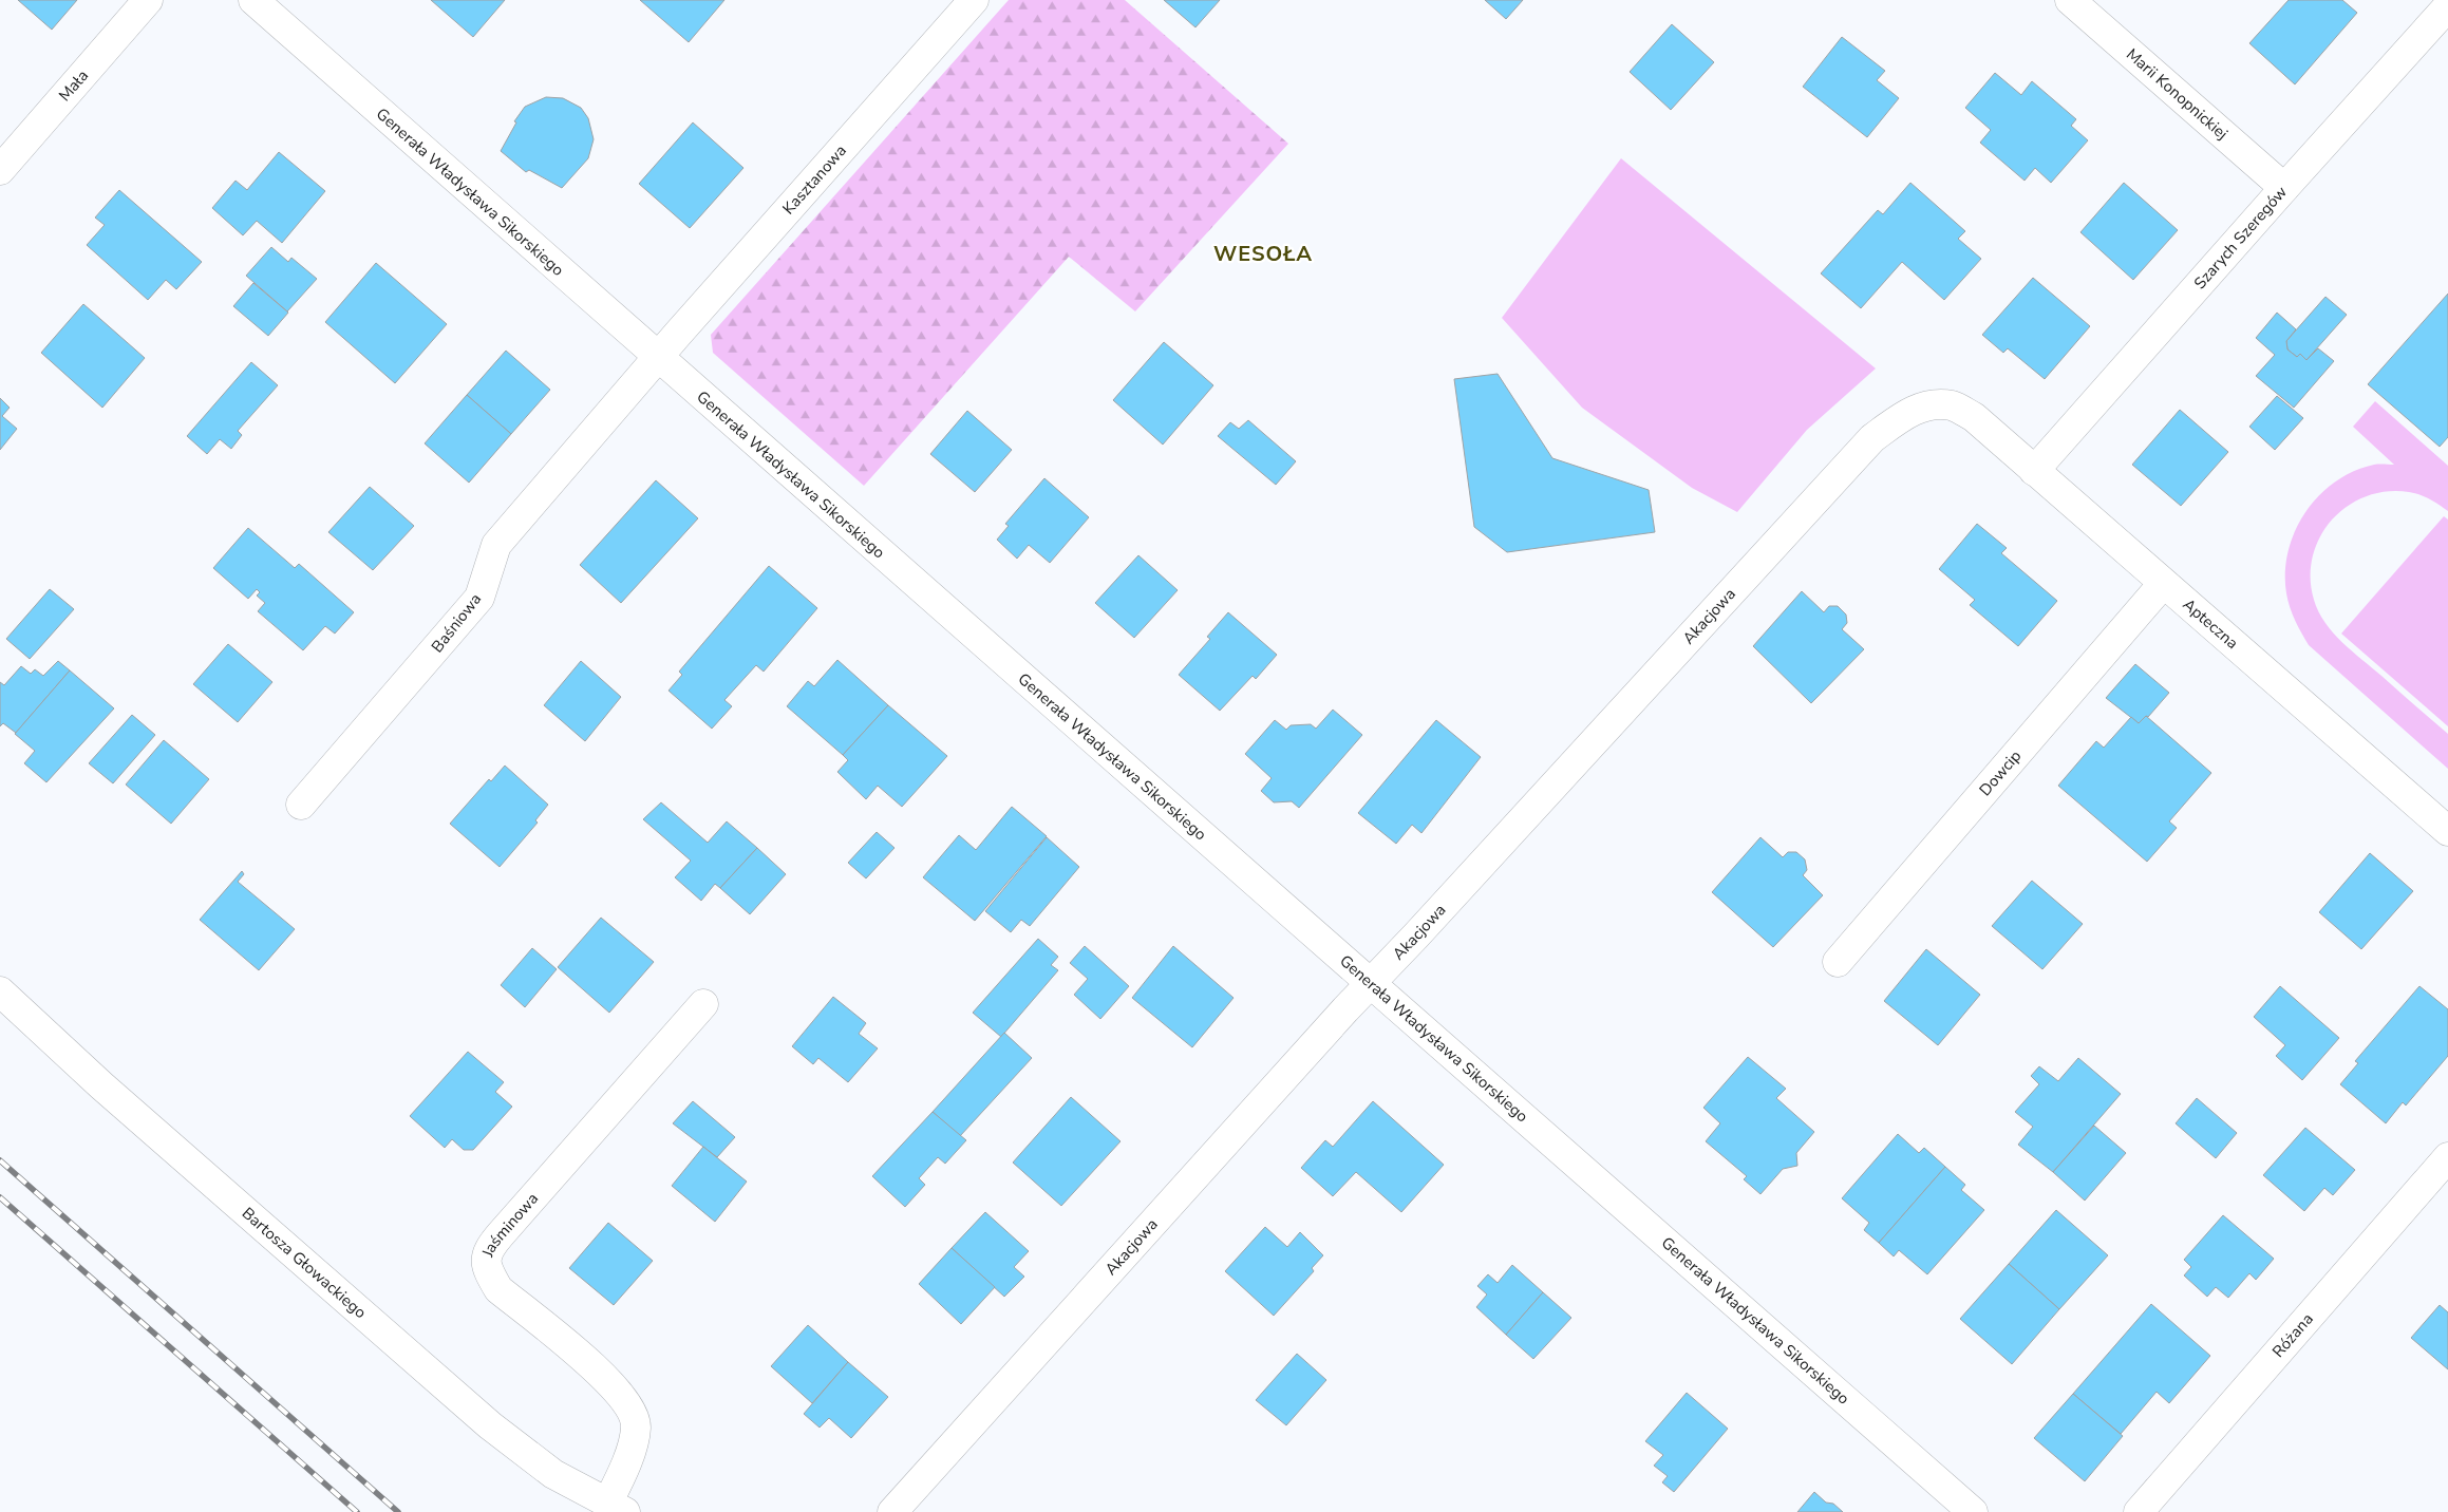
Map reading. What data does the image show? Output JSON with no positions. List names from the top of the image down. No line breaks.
{"streets":{"street":["Mała","Marii Konopnickiej","Kasztanowa","Generała Władysława Sikorskiego","Szarych Szeregów","Akacjowa","Baśniowa","Apteczna","Dowcip","Jaśminowa","Bartosza Głowackiego","Różana"]},"crossings":[["Marii Konopnickiej","Szarych Szeregów"],["Kasztanowa","Generała Władysława Sikorskiego"],["Kasztanowa","Baśniowa"],["Generała Władysława Sikorskiego","Akacjowa"],["Generała Władysława Sikorskiego","Baśniowa"],["Szarych Szeregów","Apteczna"],["Akacjowa","Apteczna"],["Apteczna","Dowcip"],["Jaśminowa","Bartosza Głowackiego"]],"districts":["WESOŁA"]}
